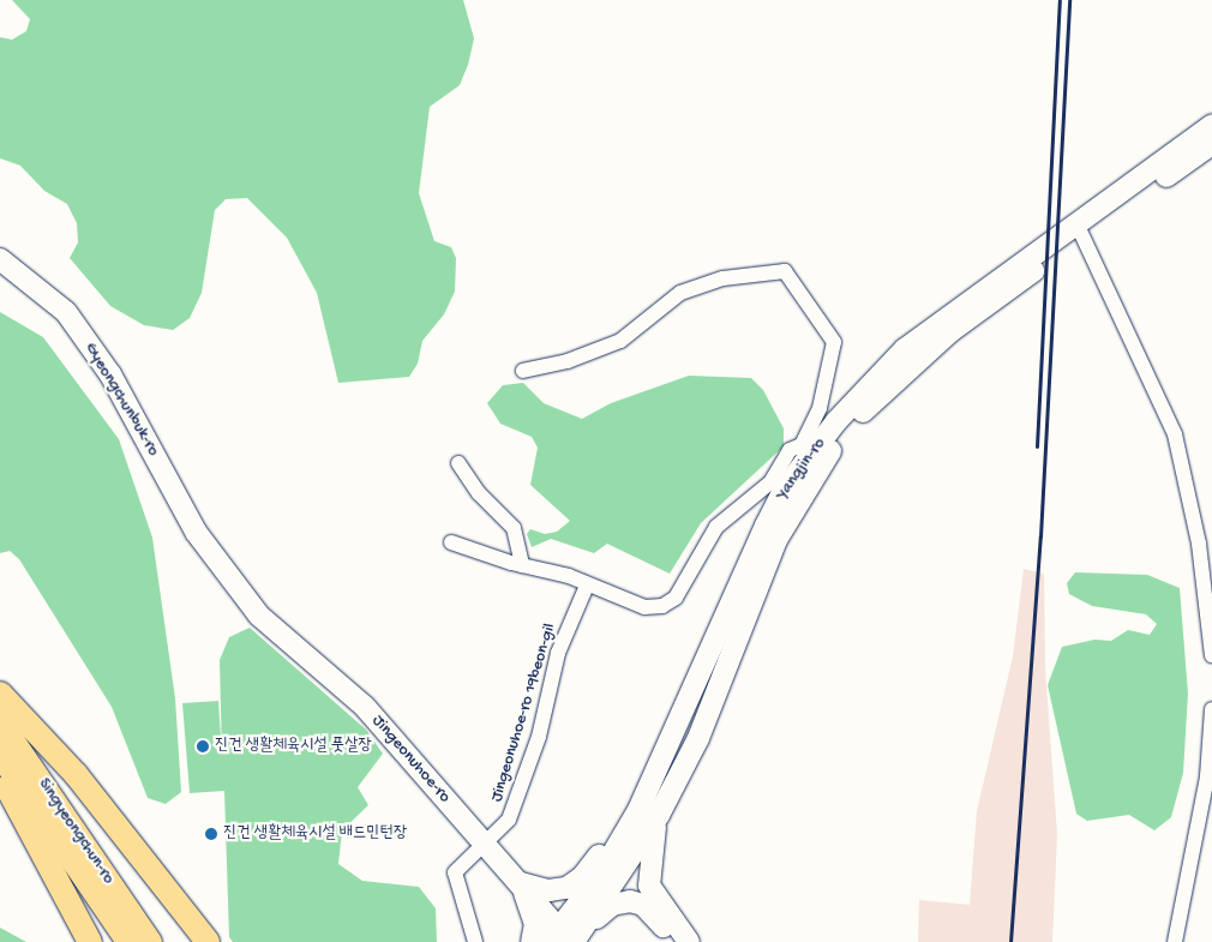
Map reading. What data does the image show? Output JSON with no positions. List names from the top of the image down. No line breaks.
{"streets":{"highway":["Singyeongchun-ro"],"main road":["Gyeongchunbuk-ro","Yangjin-ro","Jingeonuhoe-ro"],"street":["Jingeonuhoe-ro 19beon-gil"]},"crossings":[["Gyeongchunbuk-ro","Jingeonuhoe-ro"],["Yangjin-ro","Jingeonuhoe-ro"],["Jingeonuhoe-ro 19beon-gil","Jingeonuhoe-ro"]],"places":["진건 생활체육시설 풋살장","진건 생활체육시설 배드민턴장"]}
